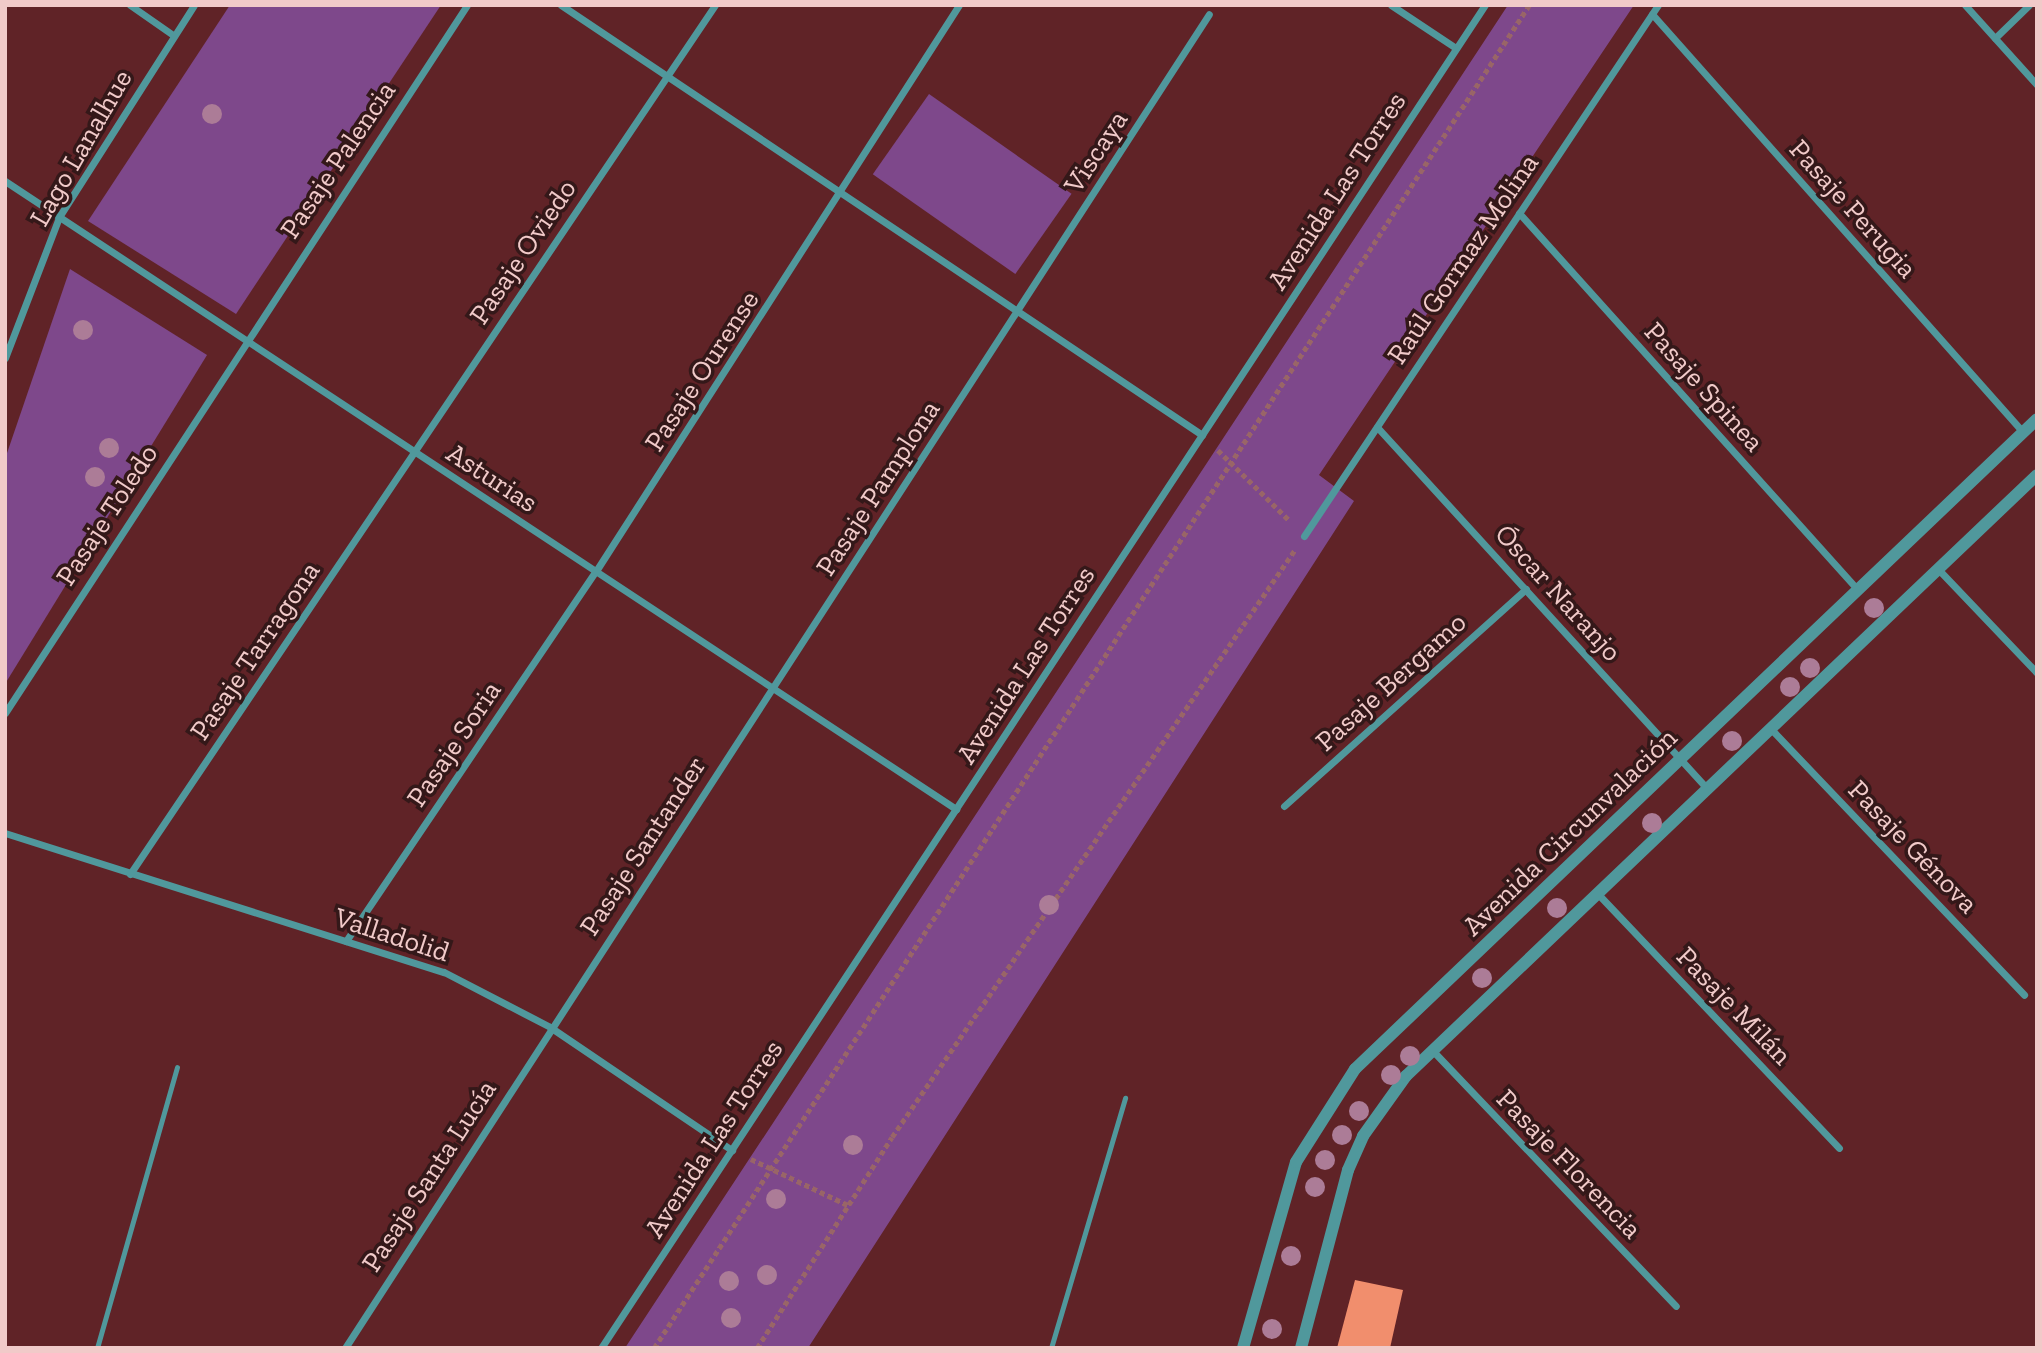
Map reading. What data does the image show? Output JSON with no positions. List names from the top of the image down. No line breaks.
{"streets":{"street":["Lago Lanalhue","Viscaya","Pasaje Palencia","Avenida Las Torres","Pasaje Perugia","Pasaje Oviedo","Raúl Gormaz Molina","Pasaje Ourense","Pasaje Spinea","Asturias","Pasaje Pamplona","Pasaje Toledo","Óscar Naranjo","Pasaje Tarragona","Pasaje Bergamo","Pasaje Soria","Avenida Circunvalación","Pasaje Santander","Pasaje Génova","Valladolid","Pasaje Milán","Pasaje Florencia","Pasaje Santa Lucía"]},"crossings":[["Lago Lanalhue","Asturias"],["Viscaya","Pasaje Pamplona"],["Pasaje Palencia","Asturias"],["Pasaje Palencia","Pasaje Toledo"],["Avenida Las Torres","Asturias"],["Avenida Las Torres","Valladolid"],["Pasaje Perugia","Raúl Gormaz Molina"],["Pasaje Perugia","Avenida Circunvalación"],["Pasaje Oviedo","Asturias"],["Pasaje Oviedo","Pasaje Tarragona"],["Raúl Gormaz Molina","Pasaje Spinea"],["Raúl Gormaz Molina","Óscar Naranjo"],["Pasaje Ourense","Asturias"],["Pasaje Ourense","Pasaje Soria"],["Pasaje Spinea","Avenida Circunvalación"],["Asturias","Pasaje Pamplona"],["Asturias","Pasaje Toledo"],["Asturias","Pasaje Tarragona"],["Asturias","Pasaje Soria"],["Asturias","Pasaje Santander"],["Pasaje Pamplona","Pasaje Santander"],["Óscar Naranjo","Pasaje Bergamo"],["Óscar Naranjo","Avenida Circunvalación"],["Pasaje Tarragona","Valladolid"],["Pasaje Soria","Valladolid"],["Pasaje Santander","Valladolid"],["Pasaje Santander","Pasaje Santa Lucía"],["Valladolid","Pasaje Santa Lucía"]]}
